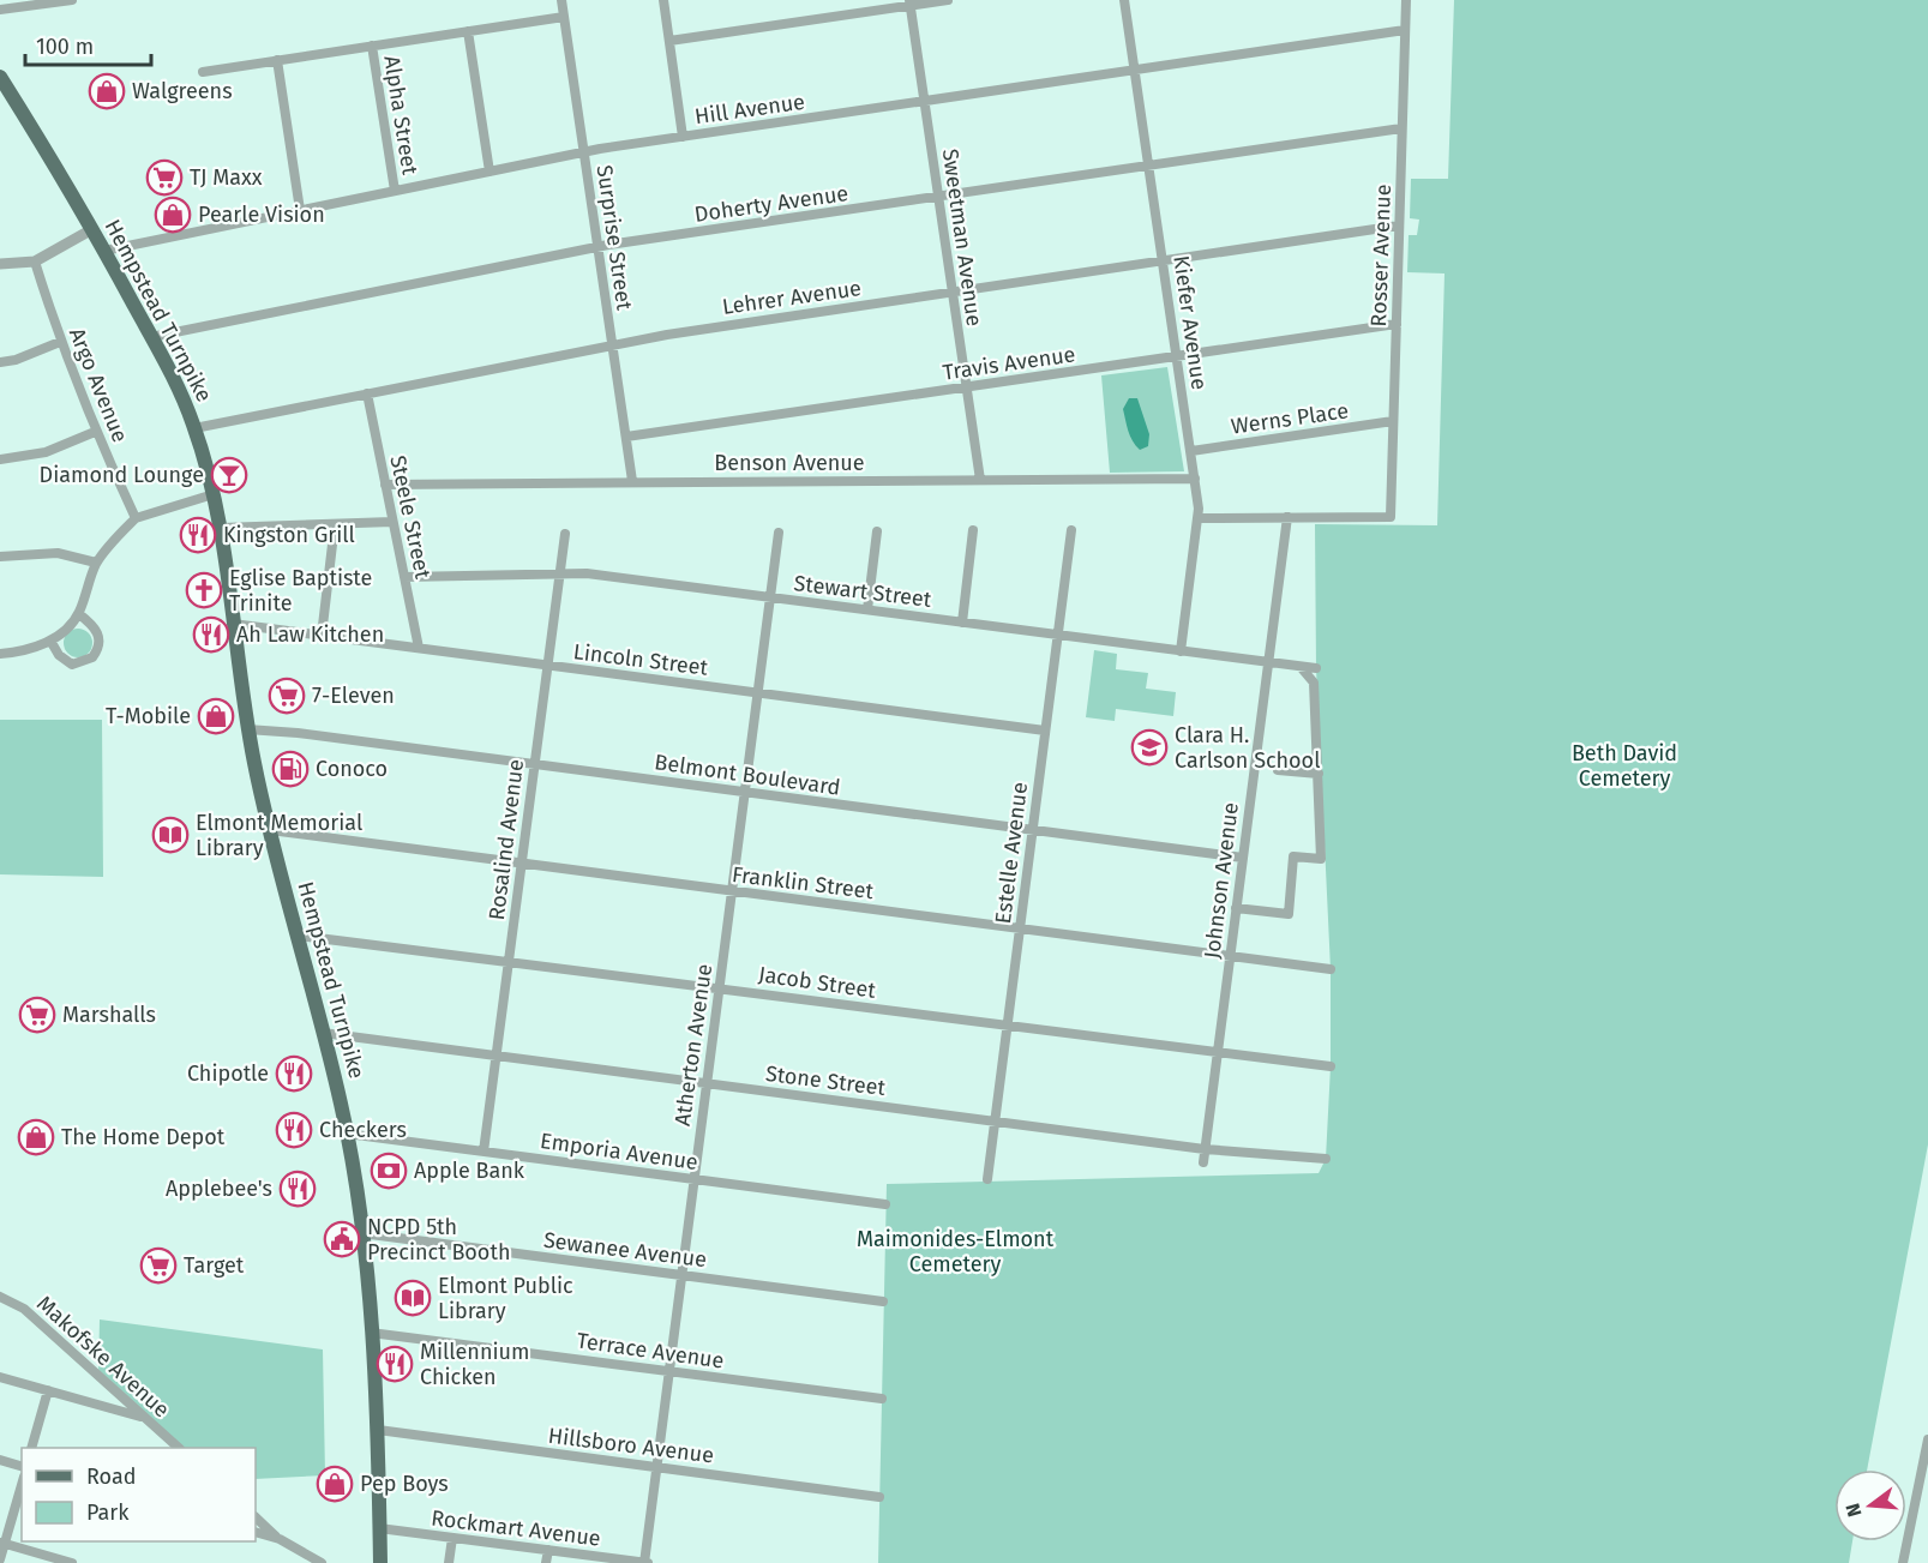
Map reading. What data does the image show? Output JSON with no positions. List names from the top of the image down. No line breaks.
{"streets":{"main road":["Hempstead Turnpike"],"street":["Hill Avenue","Alpha Street","Doherty Avenue","Surprise Street","Sweetman Avenue","Rosser Avenue","Lehrer Avenue","Kiefer Avenue","Travis Avenue","Argo Avenue","Werns Place","Benson Avenue","Steele Street","Stewart Street","Lincoln Street","Belmont Boulevard","Rosalind Avenue","Estelle Avenue","Johnson Avenue","Franklin Street","Jacob Street","Atherton Avenue","Stone Street","Emporia Avenue","Sewanee Avenue","Terrace Avenue","Makofske Avenue","Hillsboro Avenue","Rockmart Avenue"]},"crossings":[["Hill Avenue","Alpha Street"],["Hill Avenue","Surprise Street"],["Hill Avenue","Sweetman Avenue"],["Hill Avenue","Rosser Avenue"],["Hill Avenue","Hempstead Turnpike"],["Hill Avenue","Kiefer Avenue"],["Doherty Avenue","Surprise Street"],["Doherty Avenue","Sweetman Avenue"],["Doherty Avenue","Rosser Avenue"],["Doherty Avenue","Hempstead Turnpike"],["Doherty Avenue","Kiefer Avenue"],["Surprise Street","Lehrer Avenue"],["Surprise Street","Travis Avenue"],["Surprise Street","Benson Avenue"],["Sweetman Avenue","Lehrer Avenue"],["Sweetman Avenue","Travis Avenue"],["Sweetman Avenue","Benson Avenue"],["Rosser Avenue","Lehrer Avenue"],["Rosser Avenue","Travis Avenue"],["Rosser Avenue","Werns Place"],["Rosser Avenue","Johnson Avenue"],["Lehrer Avenue","Hempstead Turnpike"],["Lehrer Avenue","Kiefer Avenue"],["Lehrer Avenue","Steele Street"],["Hempstead Turnpike","Lincoln Street"],["Hempstead Turnpike","Belmont Boulevard"],["Hempstead Turnpike","Franklin Street"],["Hempstead Turnpike","Jacob Street"],["Hempstead Turnpike","Stone Street"],["Hempstead Turnpike","Emporia Avenue"],["Hempstead Turnpike","Sewanee Avenue"],["Hempstead Turnpike","Terrace Avenue"],["Hempstead Turnpike","Hillsboro Avenue"],["Hempstead Turnpike","Rockmart Avenue"],["Kiefer Avenue","Travis Avenue"],["Kiefer Avenue","Werns Place"],["Kiefer Avenue","Benson Avenue"],["Kiefer Avenue","Stewart Street"],["Benson Avenue","Steele Street"],["Steele Street","Stewart Street"],["Steele Street","Lincoln Street"],["Stewart Street","Rosalind Avenue"],["Stewart Street","Estelle Avenue"],["Stewart Street","Johnson Avenue"],["Stewart Street","Atherton Avenue"],["Lincoln Street","Rosalind Avenue"],["Lincoln Street","Estelle Avenue"],["Lincoln Street","Atherton Avenue"],["Belmont Boulevard","Rosalind Avenue"],["Belmont Boulevard","Estelle Avenue"],["Belmont Boulevard","Johnson Avenue"],["Belmont Boulevard","Atherton Avenue"],["Rosalind Avenue","Franklin Street"],["Rosalind Avenue","Jacob Street"],["Rosalind Avenue","Stone Street"],["Rosalind Avenue","Emporia Avenue"],["Estelle Avenue","Franklin Street"],["Estelle Avenue","Jacob Street"],["Estelle Avenue","Stone Street"],["Johnson Avenue","Franklin Street"],["Johnson Avenue","Jacob Street"],["Johnson Avenue","Stone Street"],["Franklin Street","Atherton Avenue"],["Jacob Street","Atherton Avenue"],["Atherton Avenue","Stone Street"],["Atherton Avenue","Emporia Avenue"],["Atherton Avenue","Sewanee Avenue"],["Atherton Avenue","Terrace Avenue"],["Atherton Avenue","Hillsboro Avenue"],["Atherton Avenue","Rockmart Avenue"]],"parks":["Beth David Cemetery","Maimonides-Elmont Cemetery"],"places":{"shop":["Walgreens","Pearle Vision","T-Mobile","The Home Depot","Pep Boys"],"supermarket":["TJ Maxx","7-Eleven","Marshalls","Target"],"bar":["Diamond Lounge"],"restaurant":["Kingston Grill","Ah Law Kitchen","Chipotle","Checkers","Applebee's","Millennium Chicken"],"church":["Eglise Baptiste Trinite"],"school or university":["Clara H. Carlson School"],"fuel station":["Conoco"],"library":["Elmont Memorial Library","Elmont Public Library"],"bank":["Apple Bank"],"public building":["NCPD 5th Precinct Booth"]},"legend":["Road","Park"],"scale_bar":"100 m","north":"left"}
